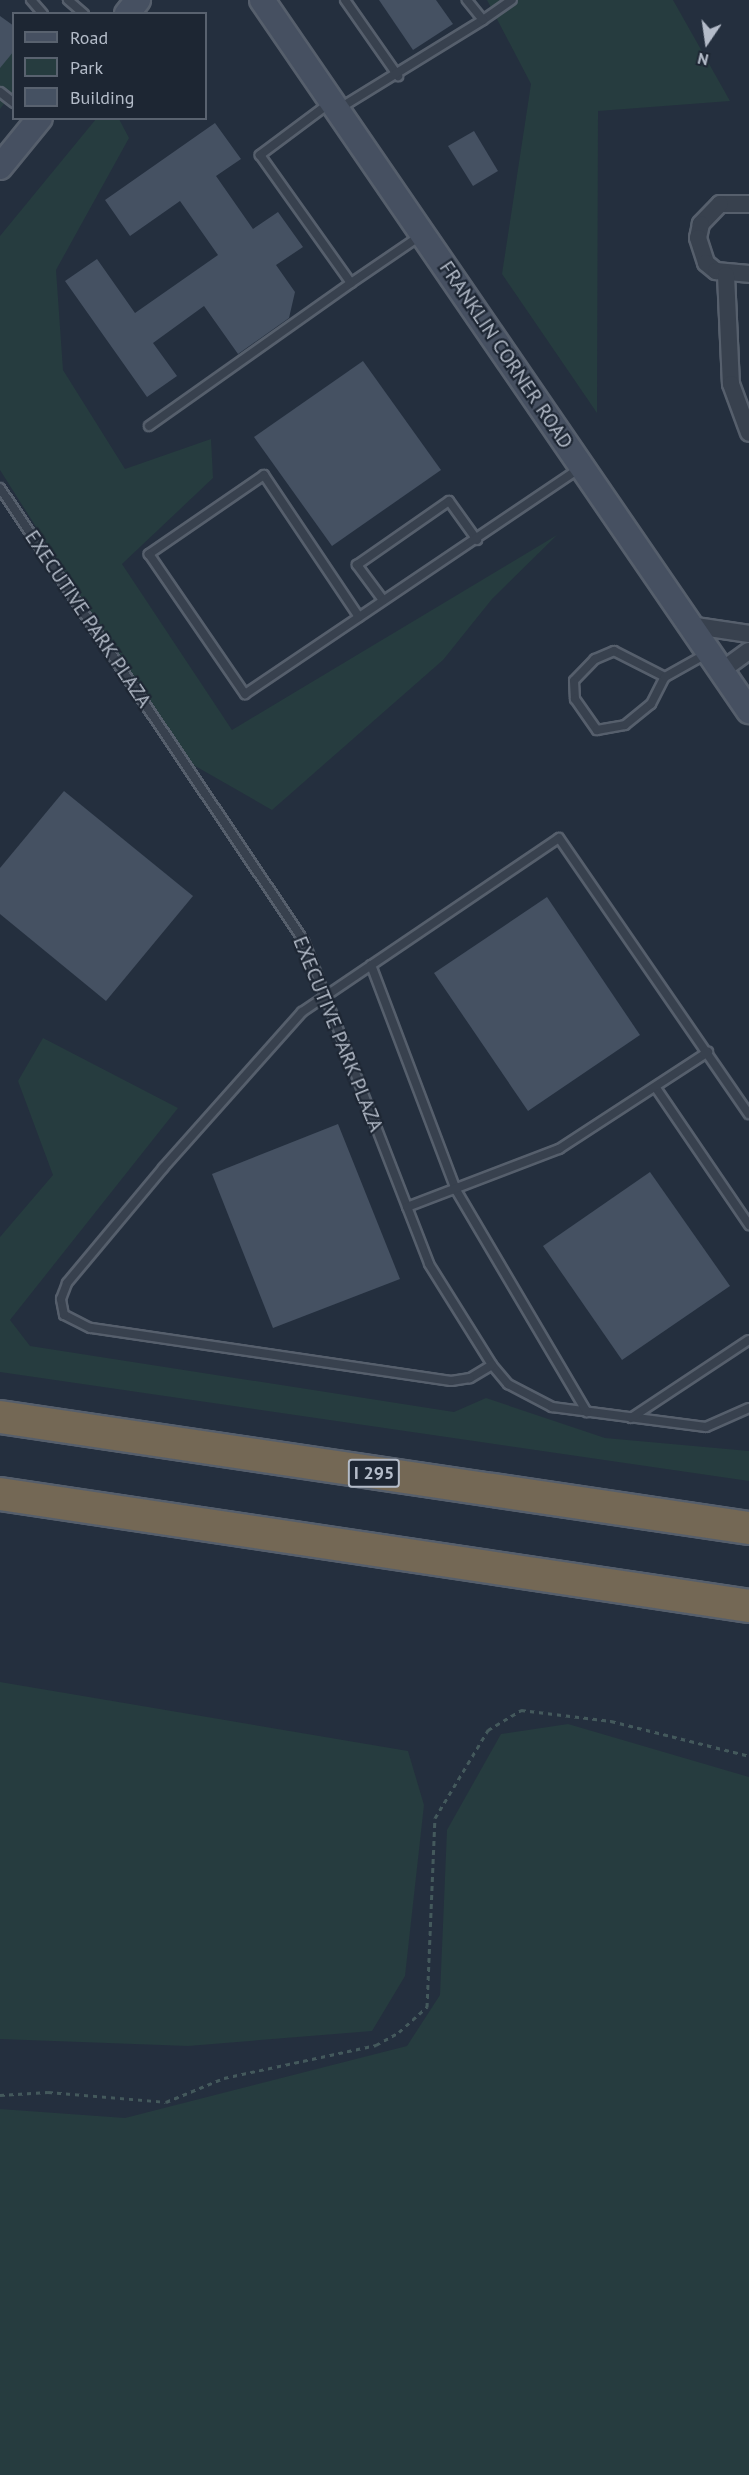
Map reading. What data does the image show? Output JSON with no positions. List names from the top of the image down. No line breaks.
{"streets":{"highway":["I 295"],"main road":["FRANKLIN CORNER ROAD"],"lane":["EXECUTIVE PARK PLAZA"]},"legend":["Road","Park","Building"],"north":"bottom"}
